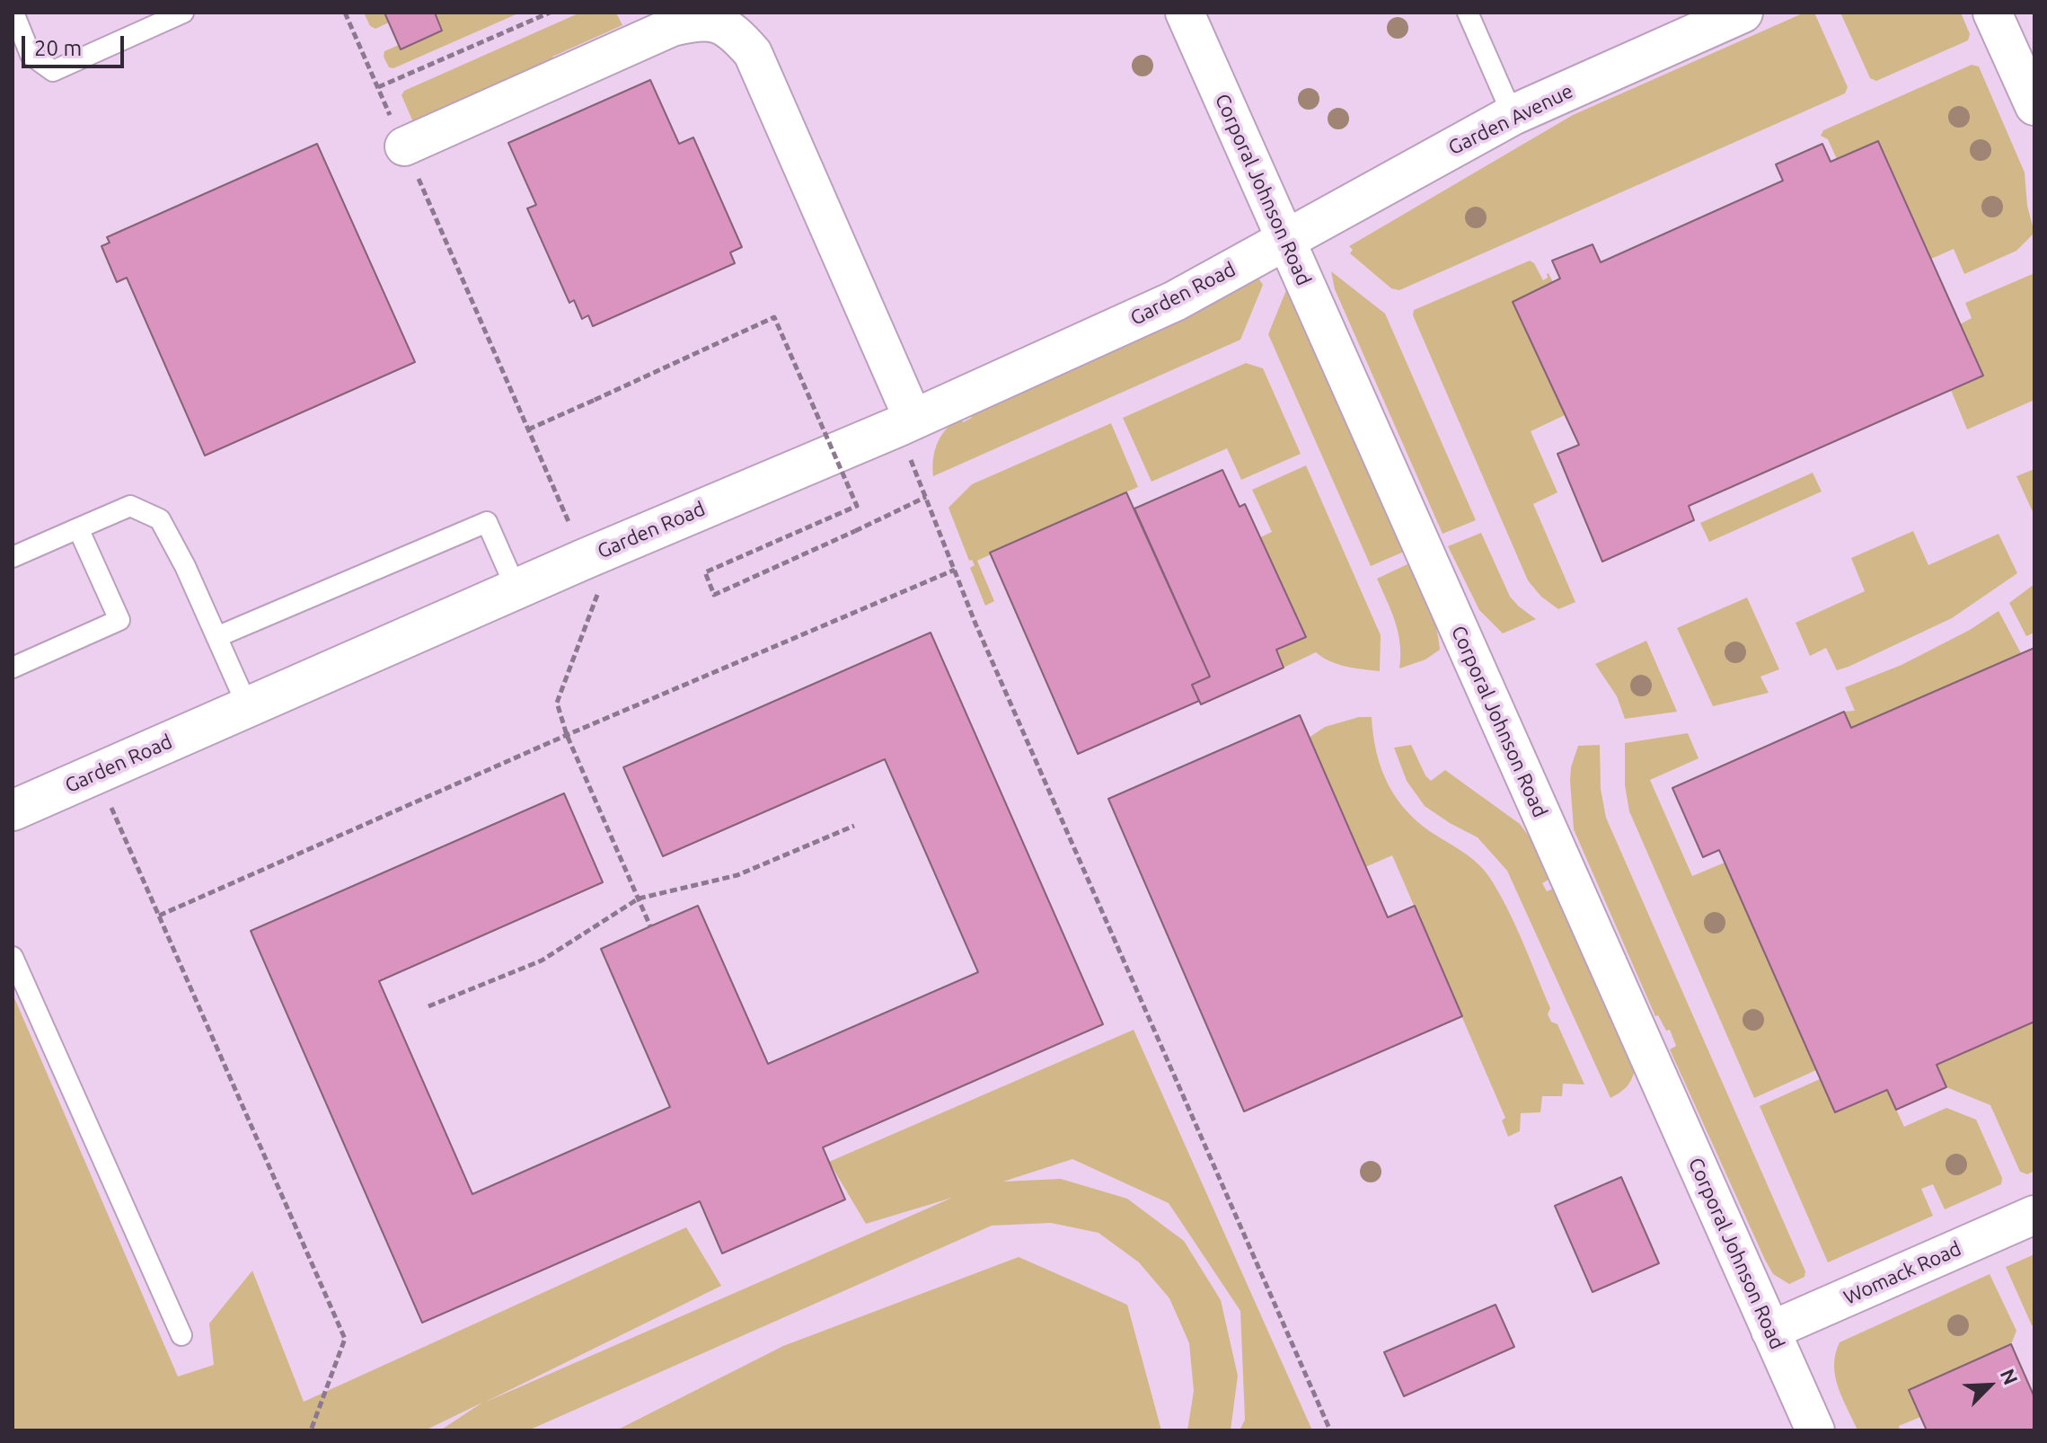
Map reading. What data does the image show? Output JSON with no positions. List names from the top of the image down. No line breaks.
{"streets":{"street":["Garden Avenue","Corporal Johnson Road","Garden Road","Womack Road"]},"crossings":[["Garden Avenue","Corporal Johnson Road"],["Garden Avenue","Garden Road"],["Corporal Johnson Road","Garden Road"],["Corporal Johnson Road","Womack Road"]],"scale_bar":"20 m","north":"top right"}
